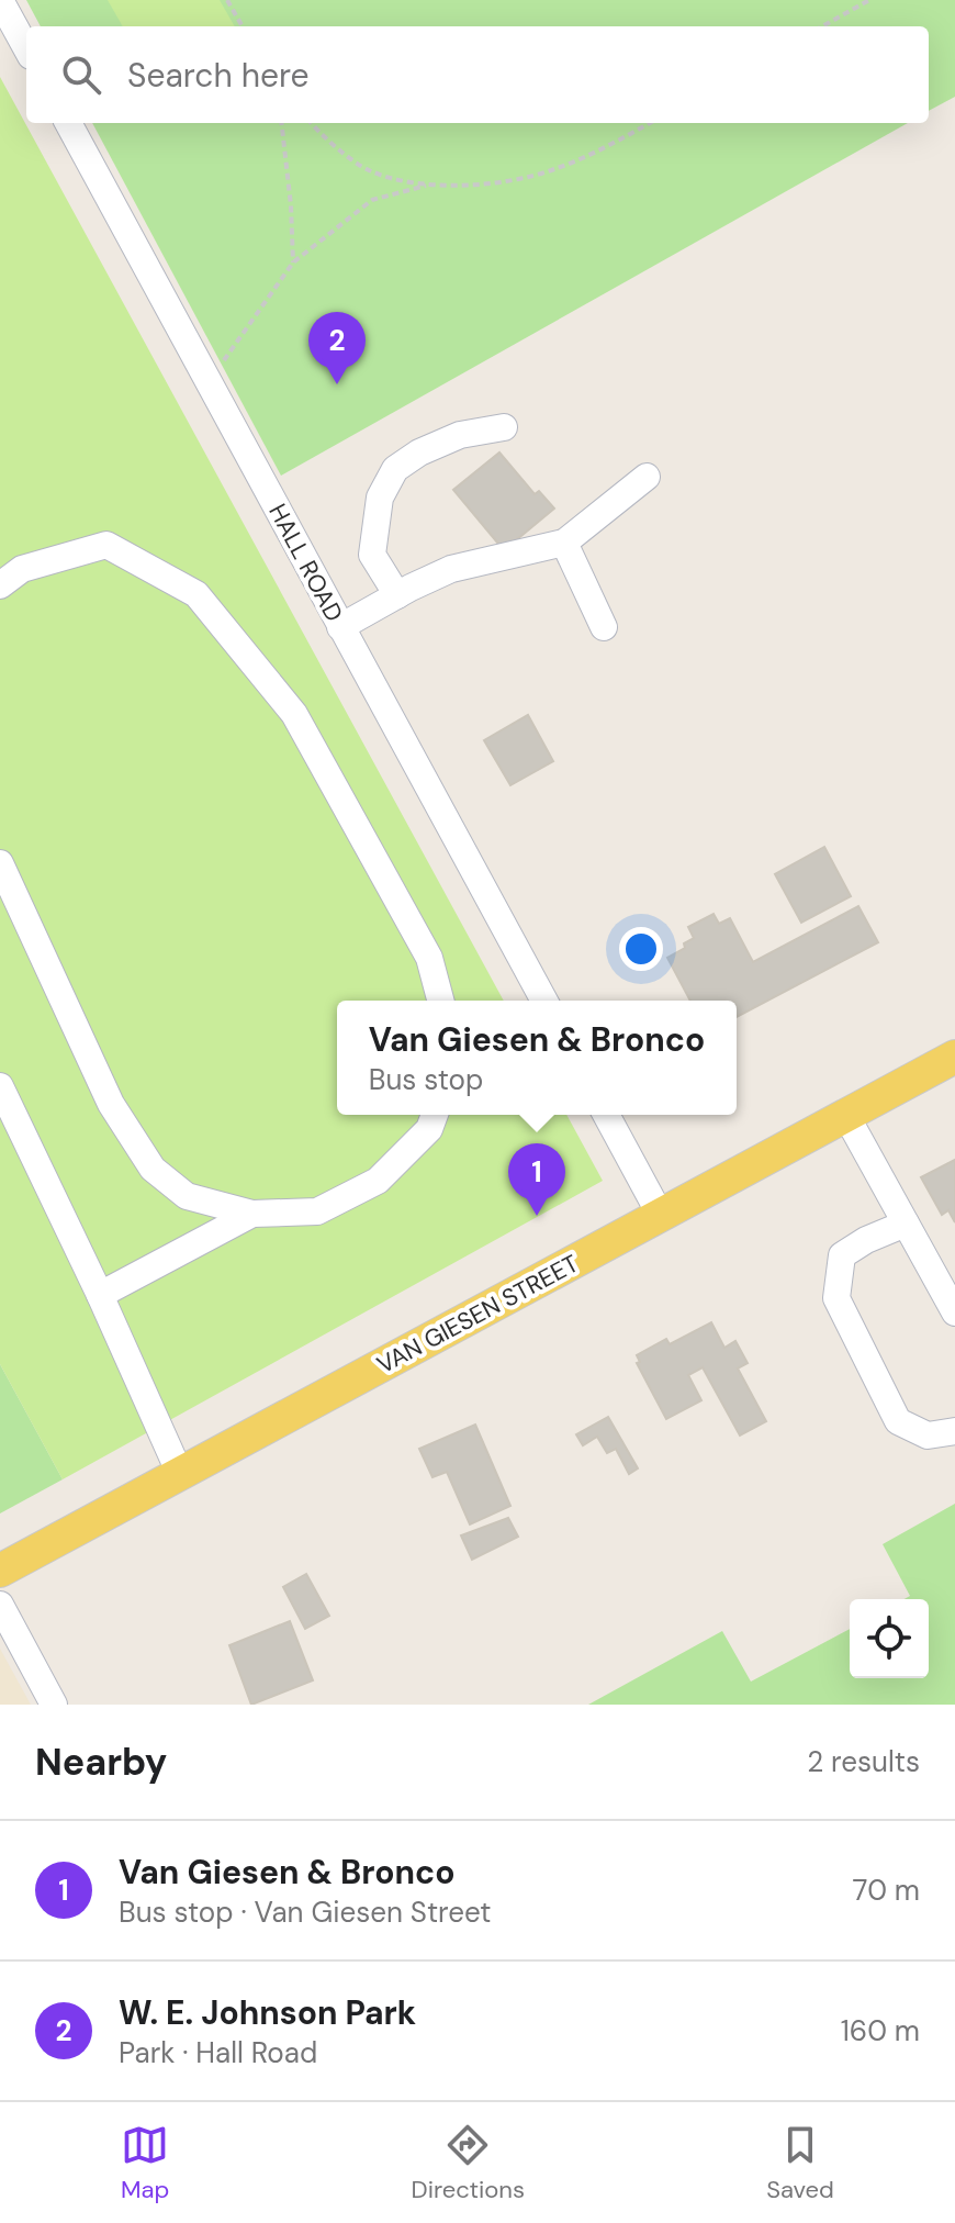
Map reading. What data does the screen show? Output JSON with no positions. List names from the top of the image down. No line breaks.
{"streets":{"main road":["VAN GIESEN STREET"],"street":["HALL ROAD"]},"page":{"search":"Search here","pins":["2","1"],"popup":["Van Giesen & Bronco","Bus stop"],"heading":["Nearby","2 results"],"list":[{"mark":"1","name":"Van Giesen & Bronco","note":"Bus stop · Van Giesen Street","value":"70 m"},{"mark":"2","name":"W. E. Johnson Park","note":"Park · Hall Road","value":"160 m"}],"nav":["Map","Directions","Saved"]}}
